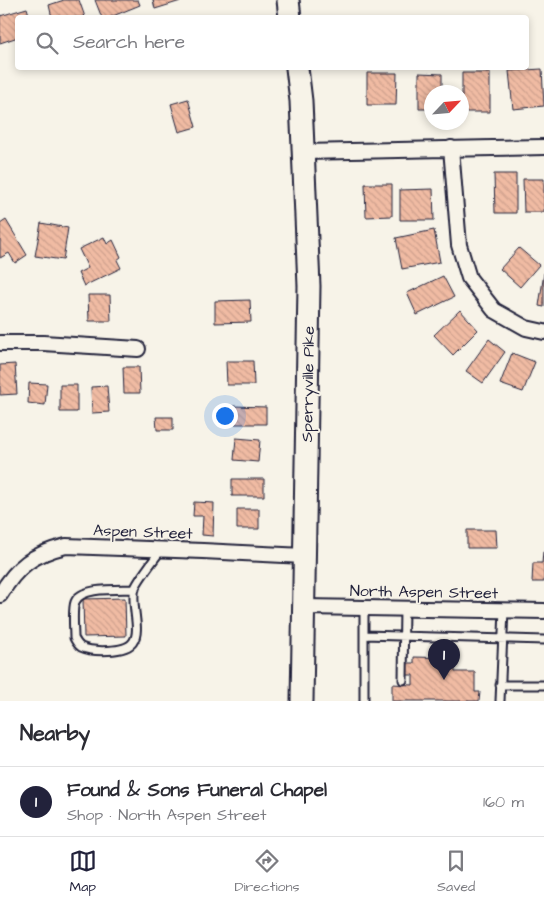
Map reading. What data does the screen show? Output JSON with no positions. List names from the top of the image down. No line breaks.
{"streets":{"main road":["Sperryville Pike"],"street":["Aspen Street","North Aspen Street"]},"crossings":[["Sperryville Pike","Aspen Street"],["Sperryville Pike","North Aspen Street"]],"north":"top right","page":{"search":"Search here","pins":"1","heading":"Nearby","list":[{"mark":"1","name":"Found & Sons Funeral Chapel","note":"Shop · North Aspen Street","value":"160 m"}],"nav":["Map","Directions","Saved"]}}
